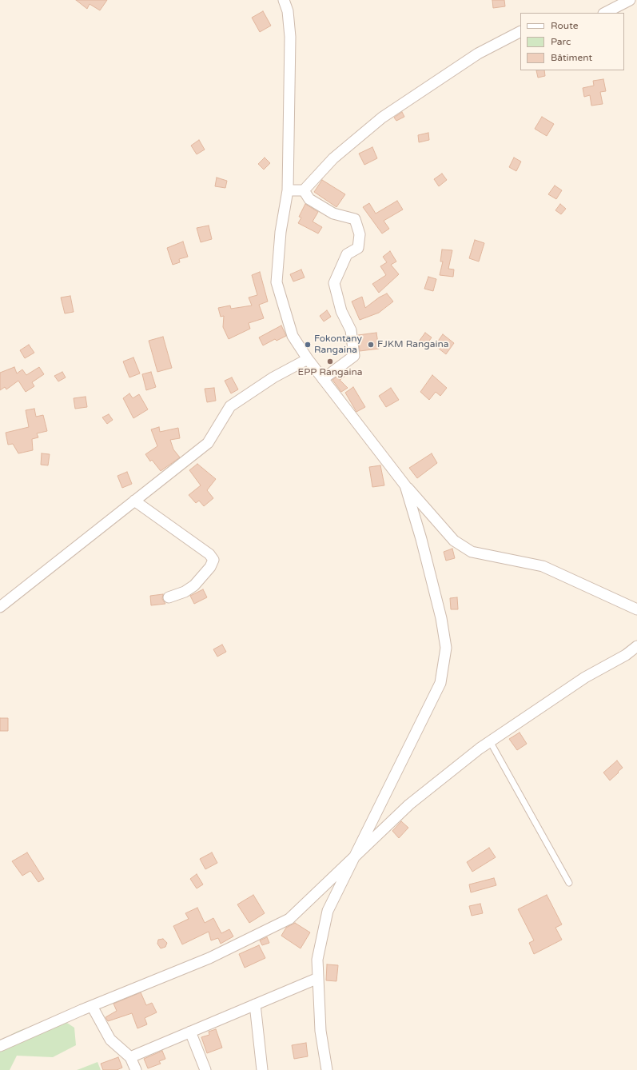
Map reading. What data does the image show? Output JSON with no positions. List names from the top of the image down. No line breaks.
{"places":["Fokontany Rangaina","FJKM Rangaina","EPP Rangaina"],"legend":["Route","Parc","Bâtiment"]}
